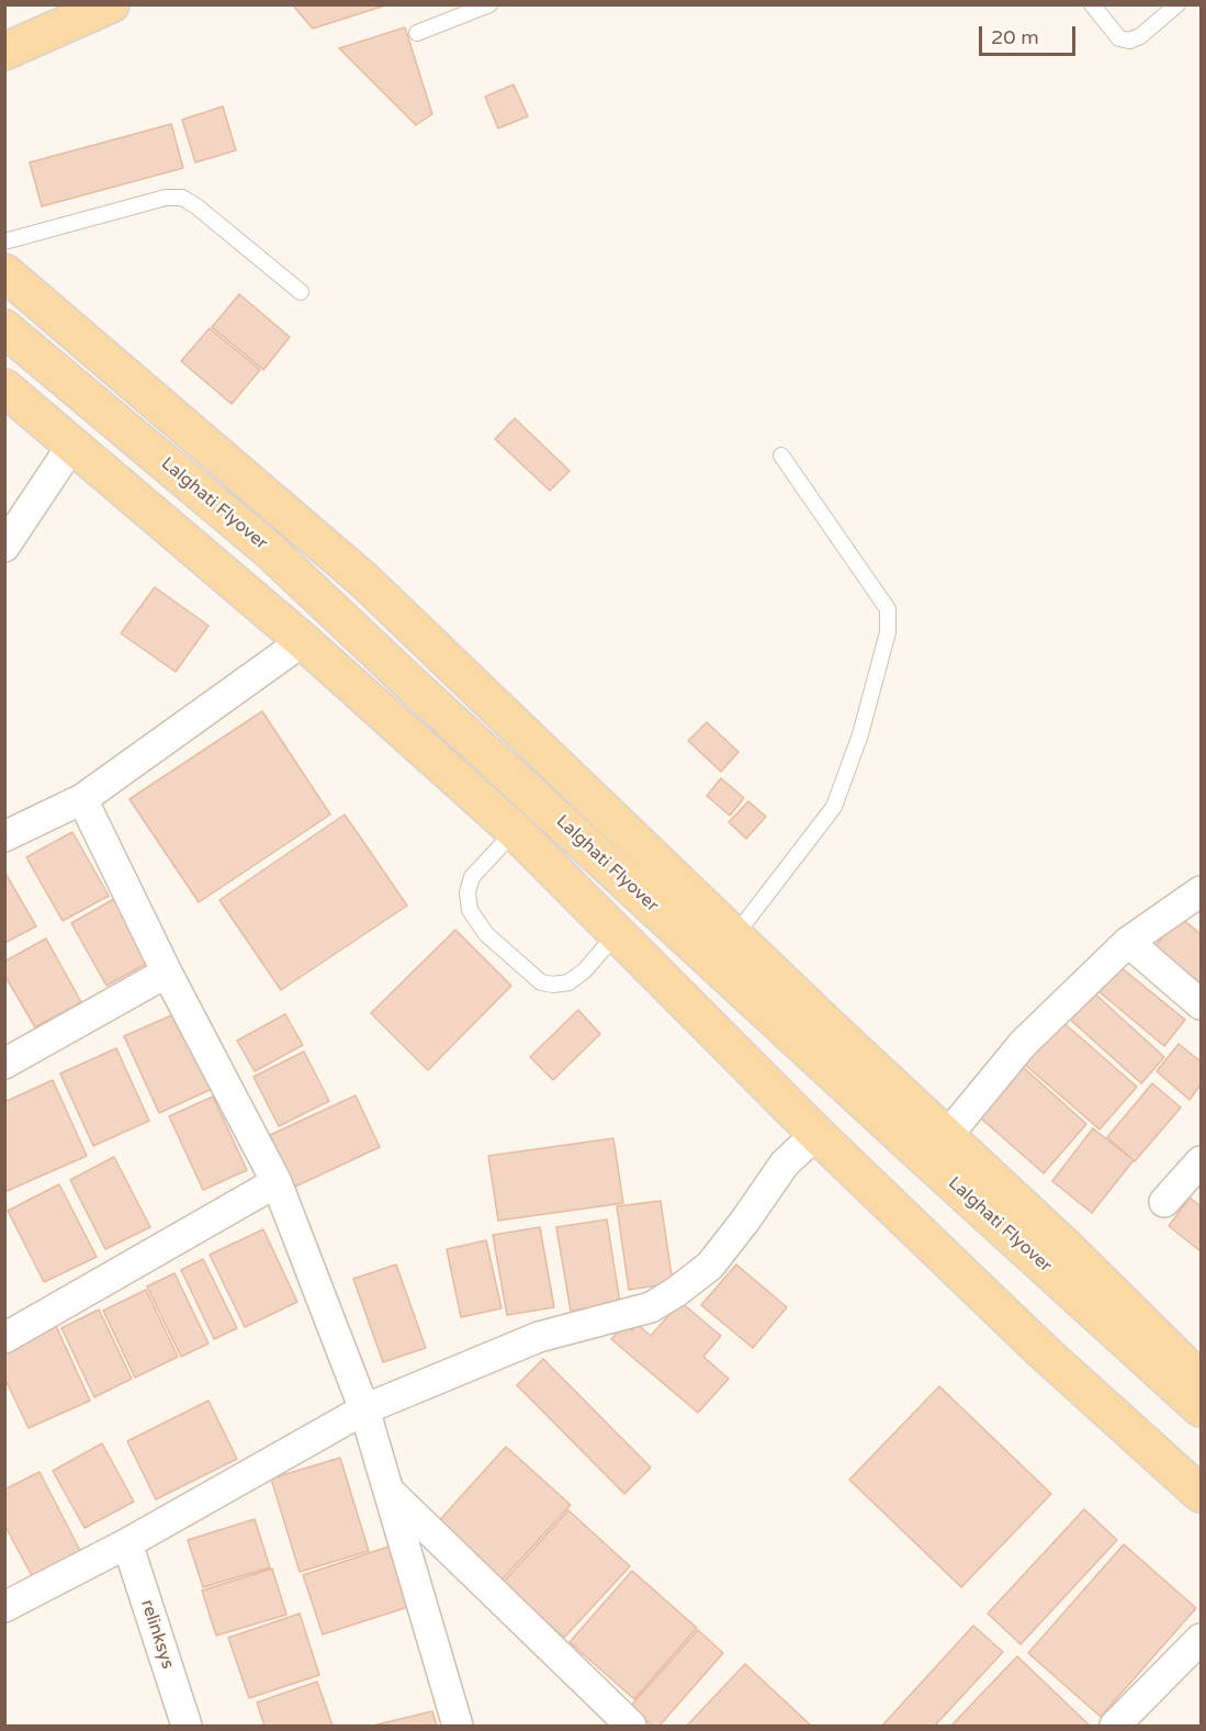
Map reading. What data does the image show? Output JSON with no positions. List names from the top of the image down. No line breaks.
{"streets":{"main road":["Lalghati Flyover"],"street":["relinksys"]},"scale_bar":"20 m"}
